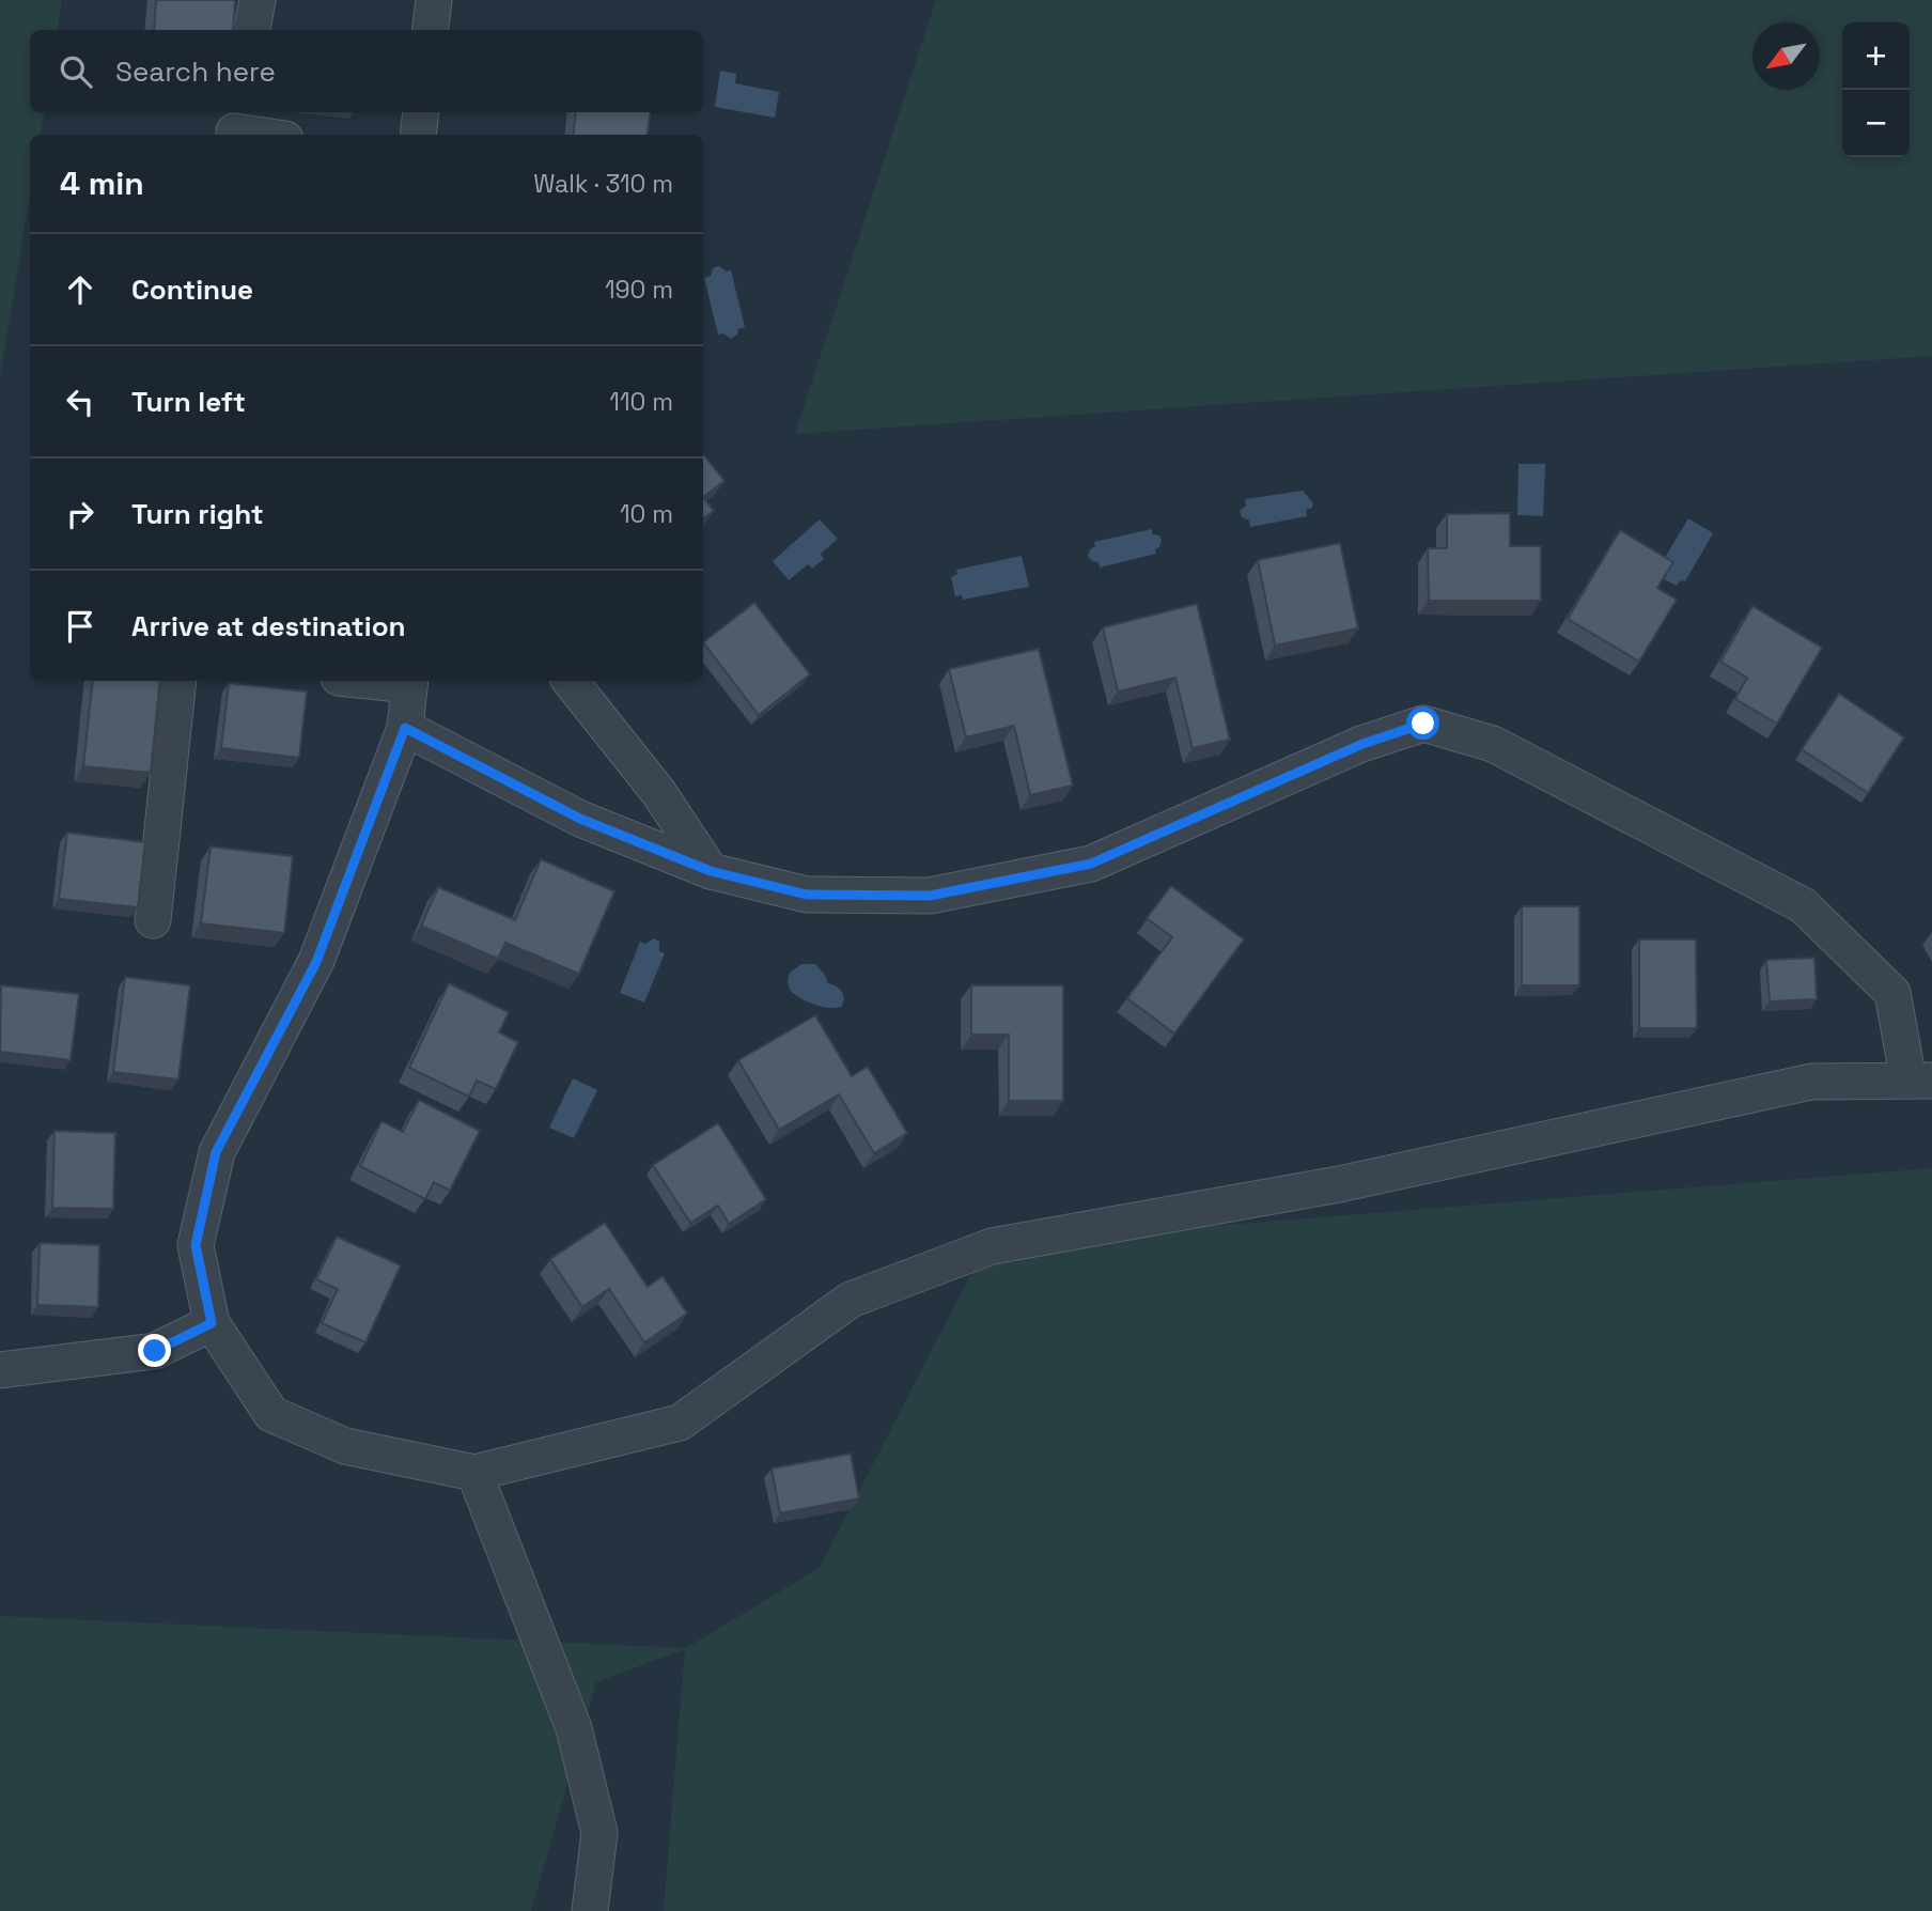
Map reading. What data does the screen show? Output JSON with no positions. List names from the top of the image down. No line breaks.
{"north":"bottom left","page":{"map_buttons":["+","−"],"search":"Search here","heading":["4 min","Walk · 310 m"],"list":[["Continue","190 m"],["Turn left","110 m"],["Turn right","10 m"],"Arrive at destination"]}}
